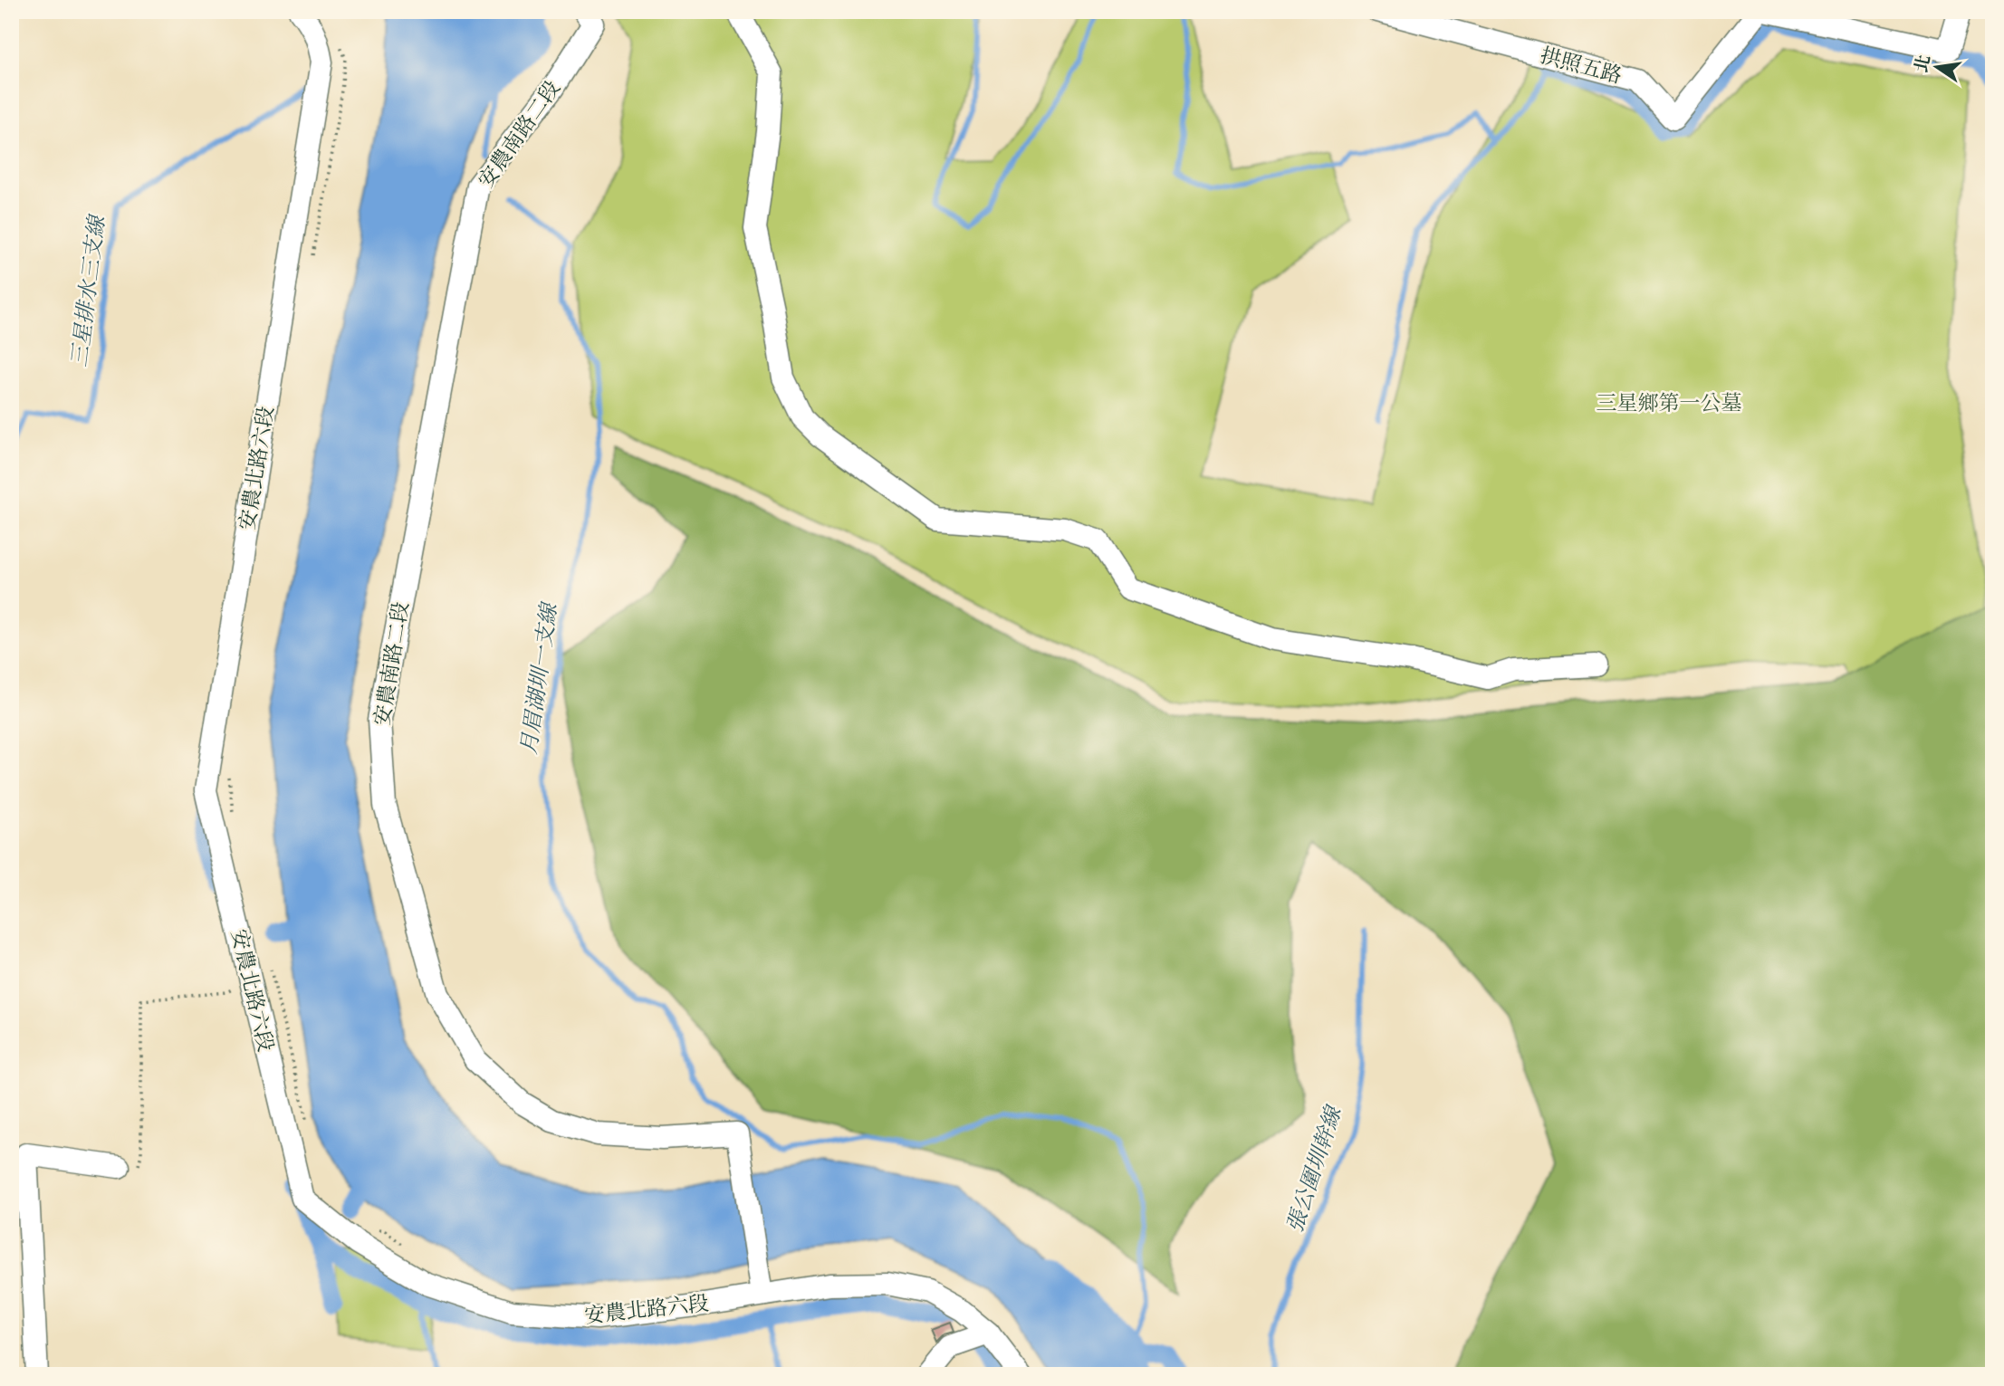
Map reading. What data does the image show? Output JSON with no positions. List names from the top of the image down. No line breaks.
{"streets":{"street":["拱照五路","安農南路二段","安農北路六段"]},"crossings":[["安農南路二段","安農北路六段"]],"water":["三星排水三支線","月眉湖圳一支線","張公圍圳幹線"],"parks":["三星鄉第一公墓"],"north":"left"}
